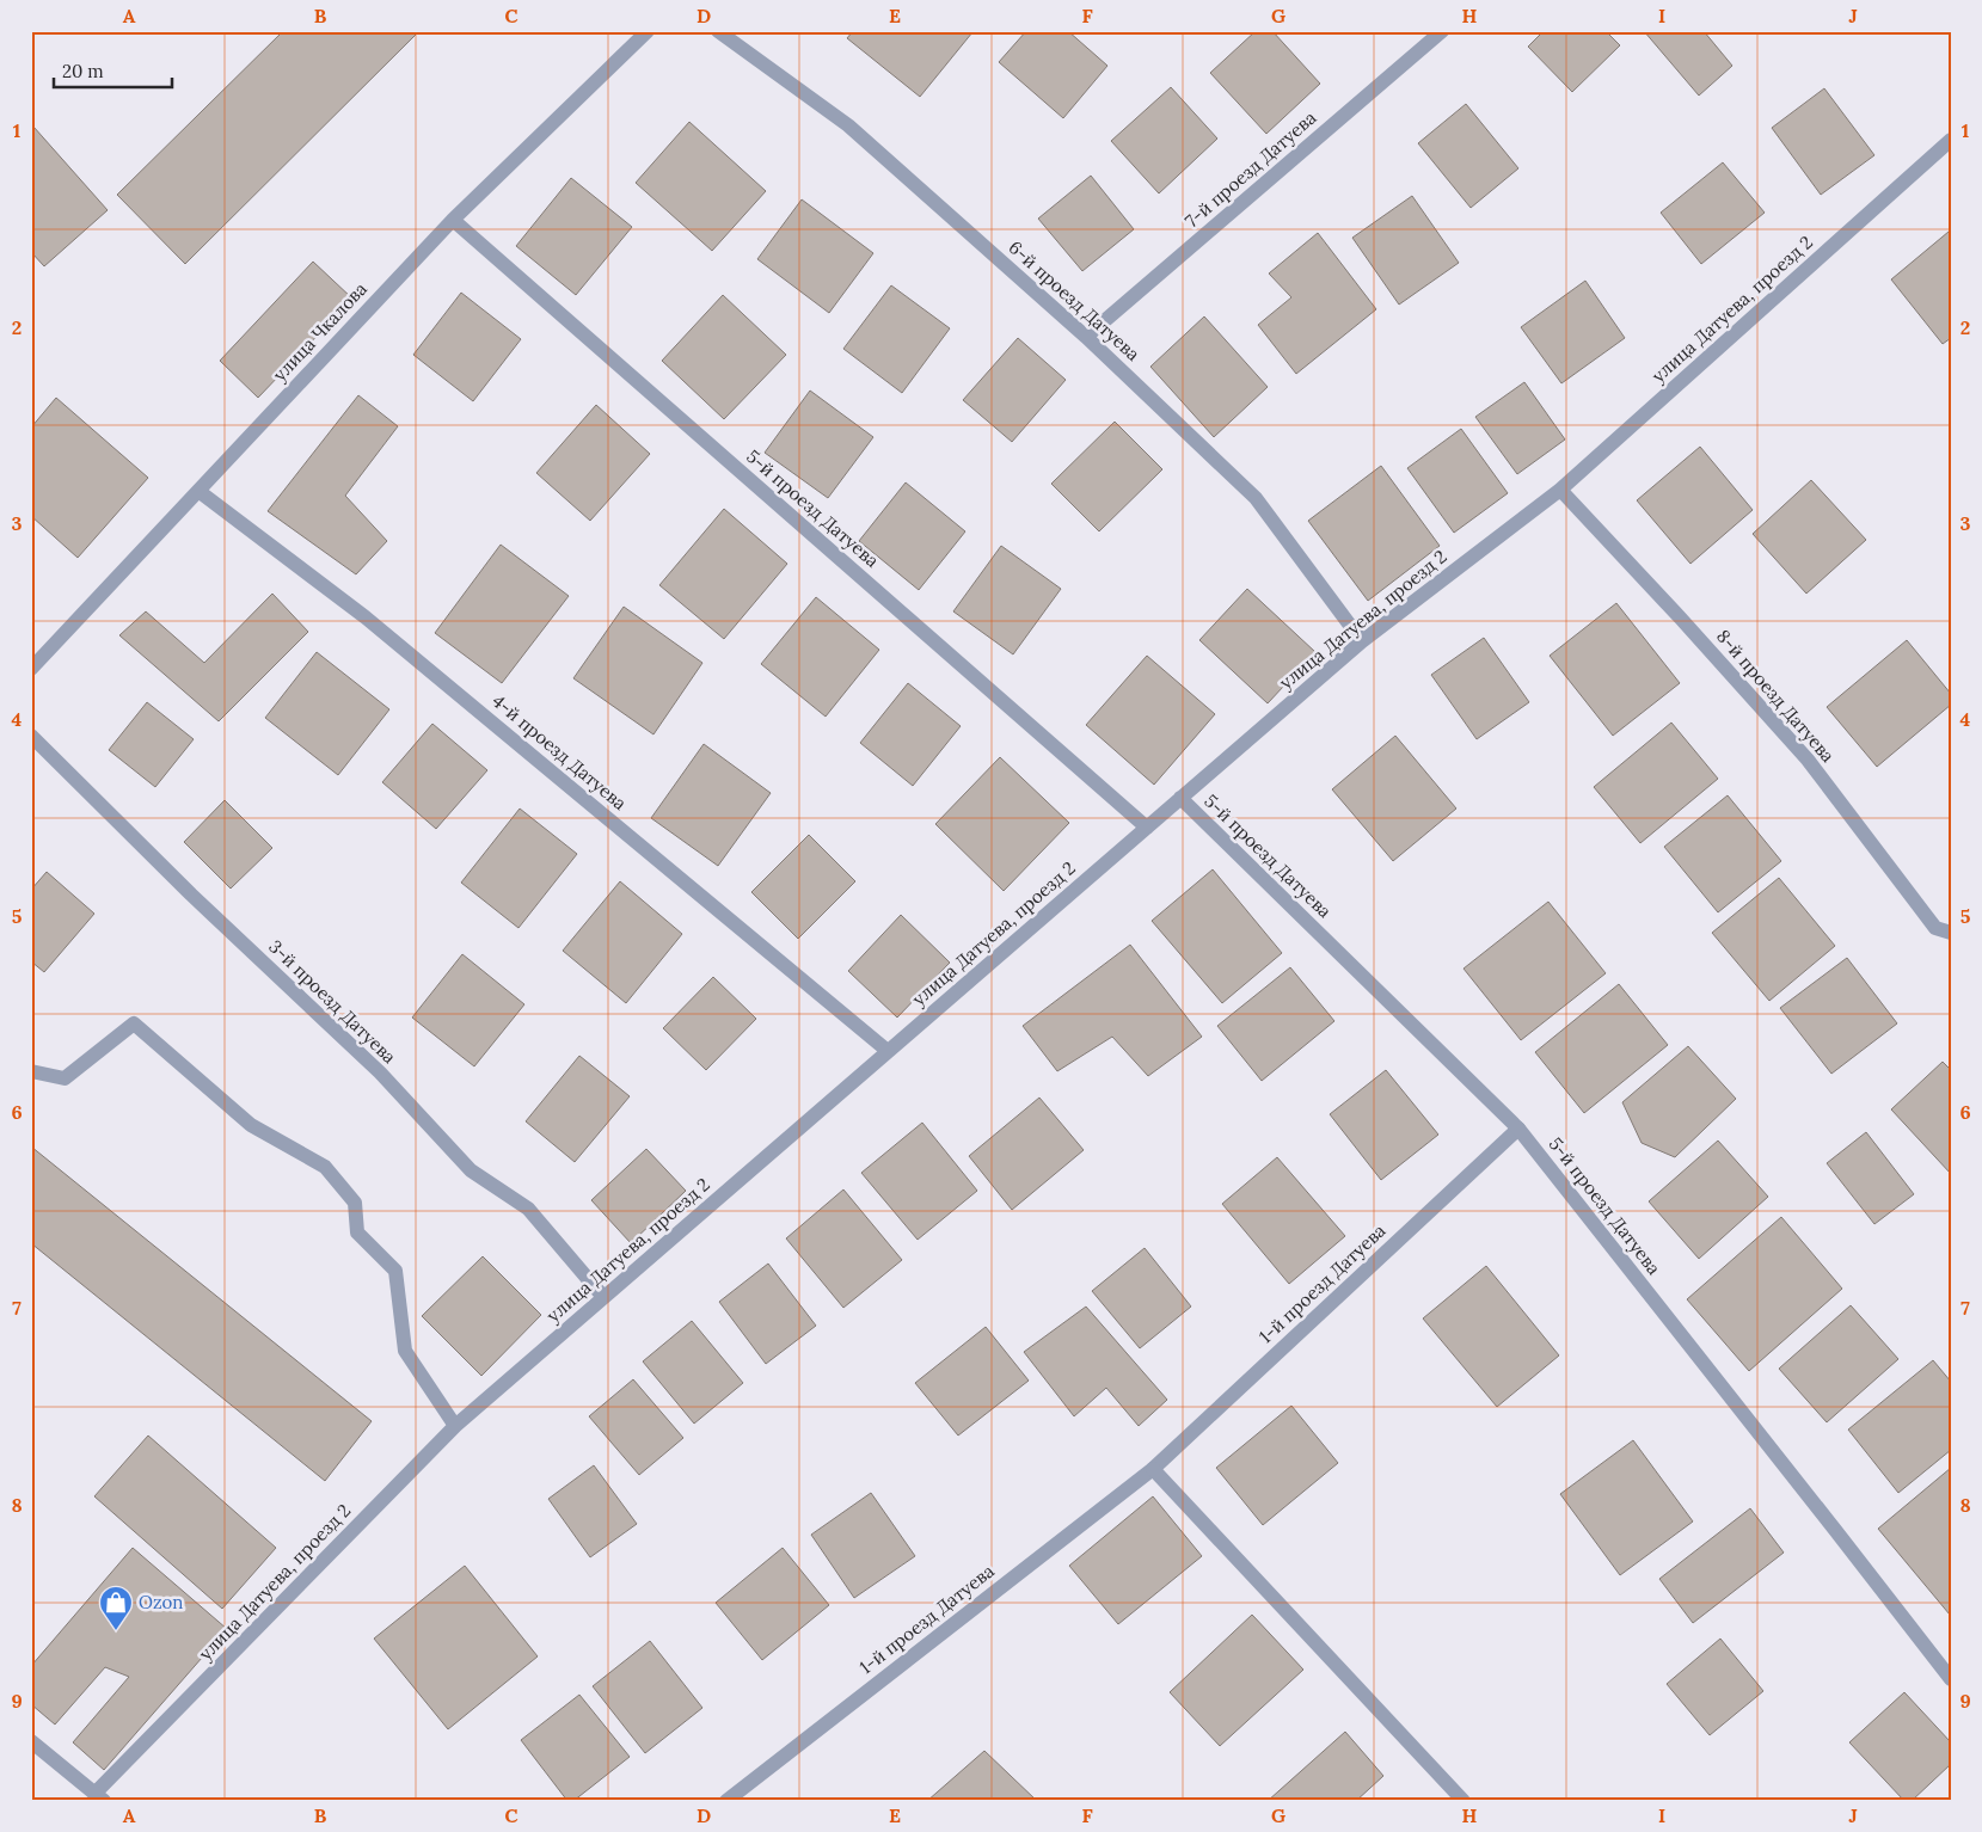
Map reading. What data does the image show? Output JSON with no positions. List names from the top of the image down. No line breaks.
{"streets":{"street":["7-й проезд Датуева","6-й проезд Датуева","улица Датуева, проезд 2","улица Чкалова","5-й проезд Датуева","8-й проезд Датуева","4-й проезд Датуева","3-й проезд Датуева","1-й проезд Датуева"]},"crossings":[["7-й проезд Датуева","6-й проезд Датуева"],["6-й проезд Датуева","улица Датуева, проезд 2"],["улица Датуева, проезд 2","5-й проезд Датуева"],["улица Датуева, проезд 2","8-й проезд Датуева"],["улица Датуева, проезд 2","4-й проезд Датуева"],["улица Датуева, проезд 2","3-й проезд Датуева"],["улица Чкалова","5-й проезд Датуева"],["улица Чкалова","4-й проезд Датуева"],["5-й проезд Датуева","1-й проезд Датуева"]],"places":{"shop":["Ozon"]},"scale_bar":"20 m","grid":{"columns":["A","B","C","D","E","F","G","H","I","J"],"rows":["1","2","3","4","5","6","7","8","9"]}}
